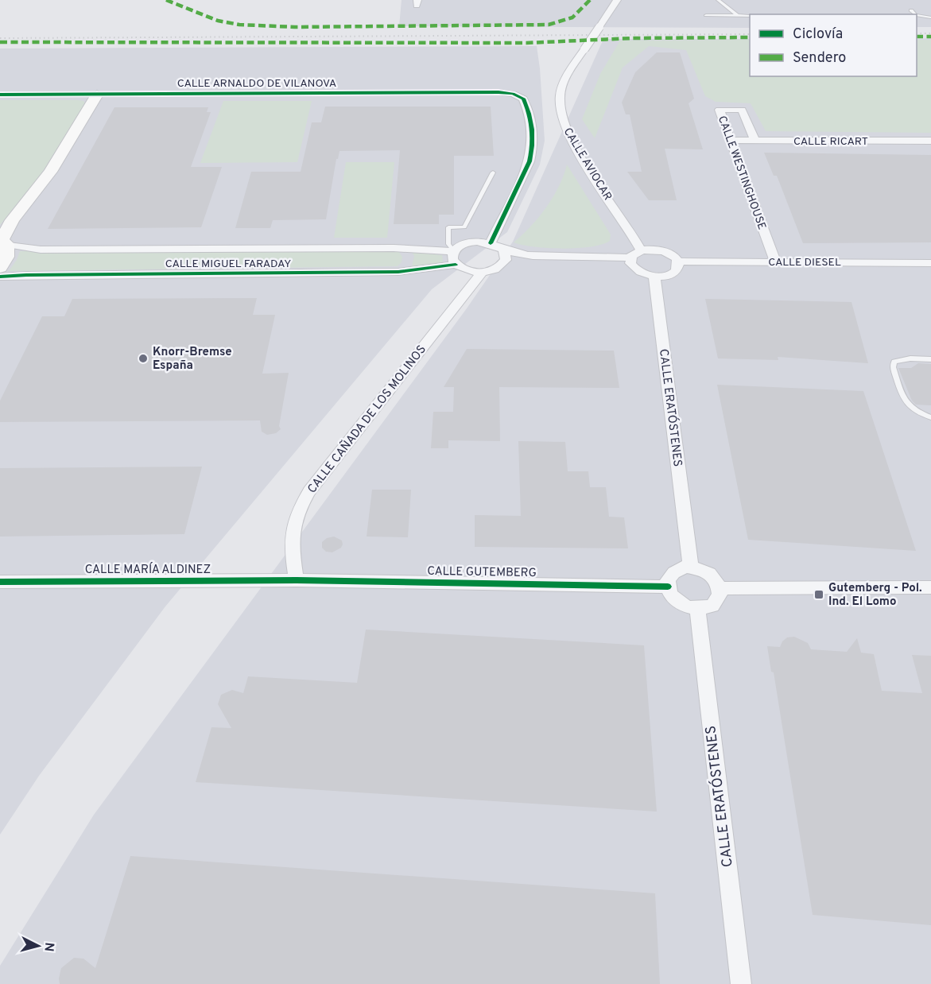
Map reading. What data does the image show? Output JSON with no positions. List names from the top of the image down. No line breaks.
{"streets":{"street":["CALLE ARNALDO DE VILANOVA","CALLE RICART","CALLE AVIOCAR","CALLE WESTINGHOUSE","CALLE DIESEL","CALLE MIGUEL FARADAY","CALLE ERATÓSTENES","CALLE CAÑADA DE LOS MOLINOS","CALLE MARÍA ALDINEZ","CALLE GUTEMBERG"]},"crossings":[["CALLE ARNALDO DE VILANOVA","CALLE MIGUEL FARADAY"],["CALLE ARNALDO DE VILANOVA","CALLE CAÑADA DE LOS MOLINOS"],["CALLE RICART","CALLE WESTINGHOUSE"],["CALLE WESTINGHOUSE","CALLE DIESEL"],["CALLE MIGUEL FARADAY","CALLE CAÑADA DE LOS MOLINOS"],["CALLE ERATÓSTENES","CALLE GUTEMBERG"],["CALLE CAÑADA DE LOS MOLINOS","CALLE MARÍA ALDINEZ"],["CALLE CAÑADA DE LOS MOLINOS","CALLE GUTEMBERG"],["CALLE MARÍA ALDINEZ","CALLE GUTEMBERG"]],"places":{"other":["Knorr-Bremse España"],"transit":["Gutemberg - Pol. Ind. El Lomo"]},"legend":["Ciclovía","Sendero"],"north":"right"}
